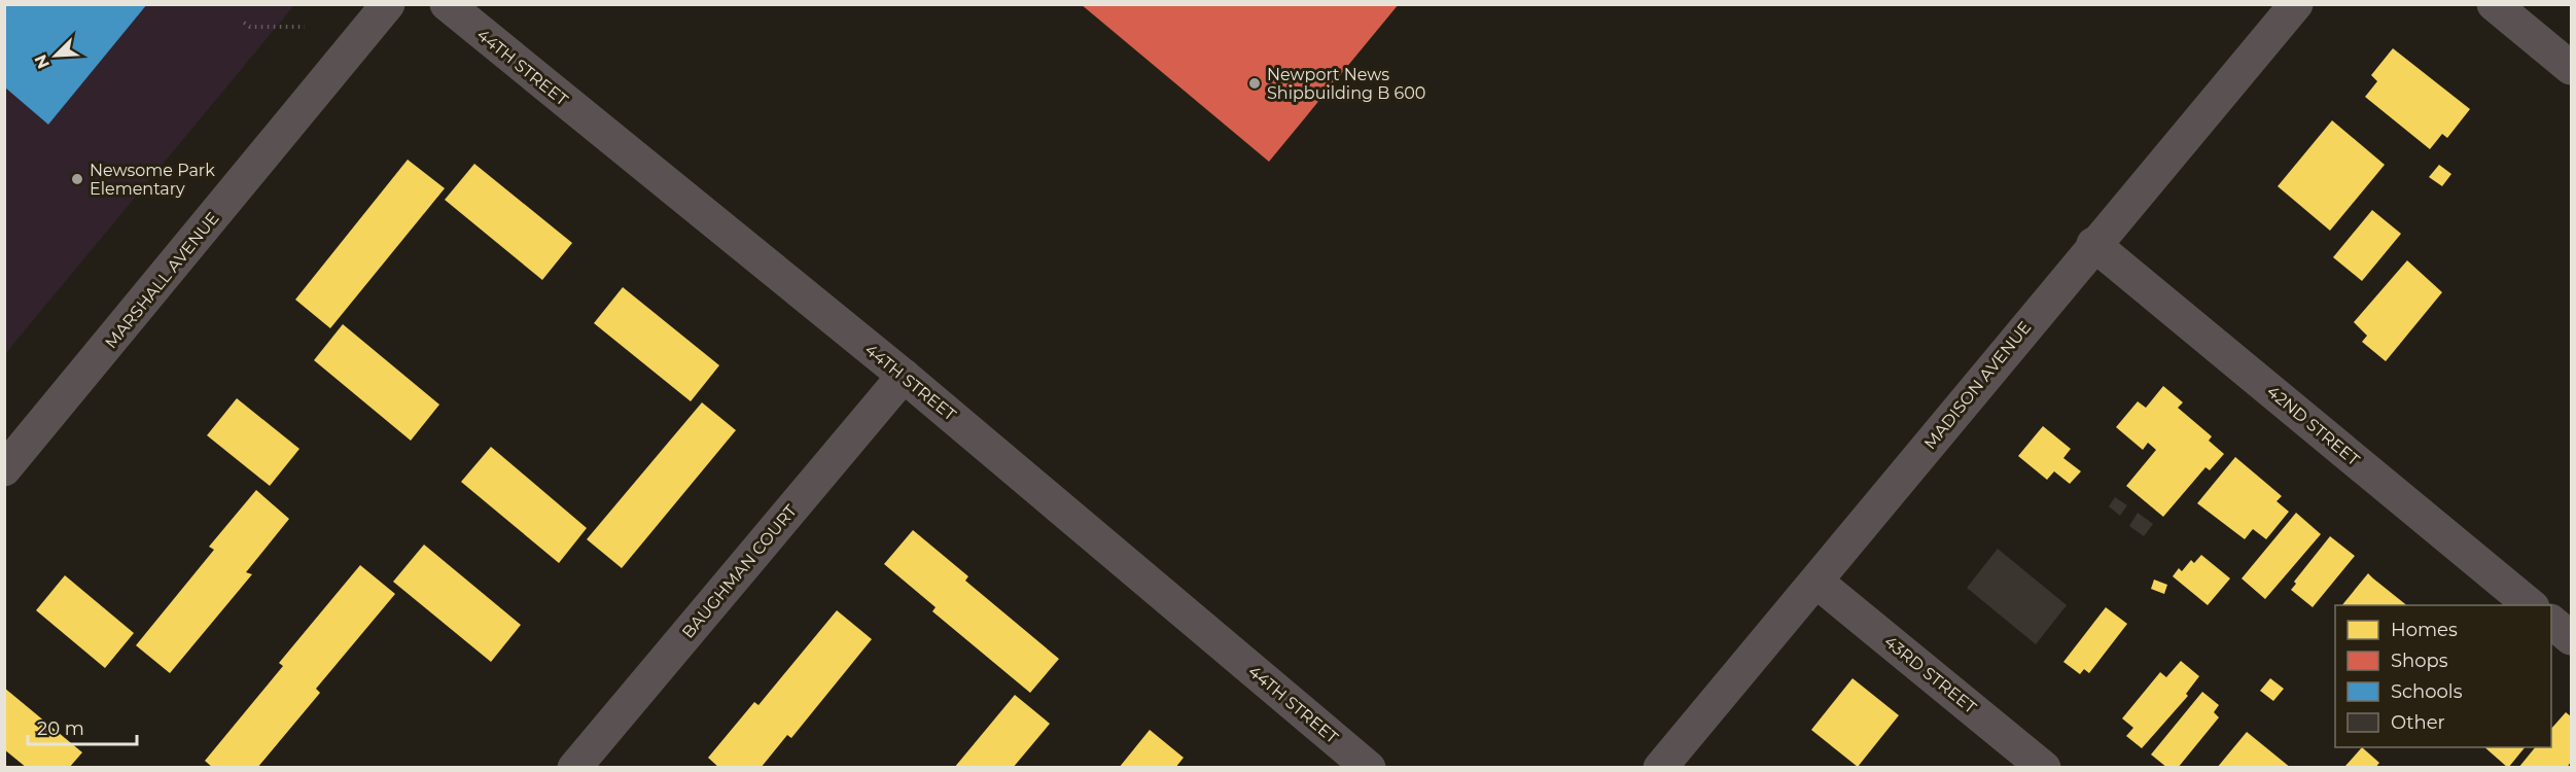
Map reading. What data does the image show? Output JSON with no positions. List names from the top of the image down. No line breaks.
{"streets":{"street":["44TH STREET","MARSHALL AVENUE","MADISON AVENUE","42ND STREET","BAUGHMAN COURT","43RD STREET"]},"crossings":[["44TH STREET","BAUGHMAN COURT"],["MADISON AVENUE","42ND STREET"],["MADISON AVENUE","43RD STREET"]],"places":["Newport News Shipbuilding B 600","Newsome Park Elementary"],"legend":["Homes","Shops","Schools","Other"],"scale_bar":"20 m","north":"bottom left"}
